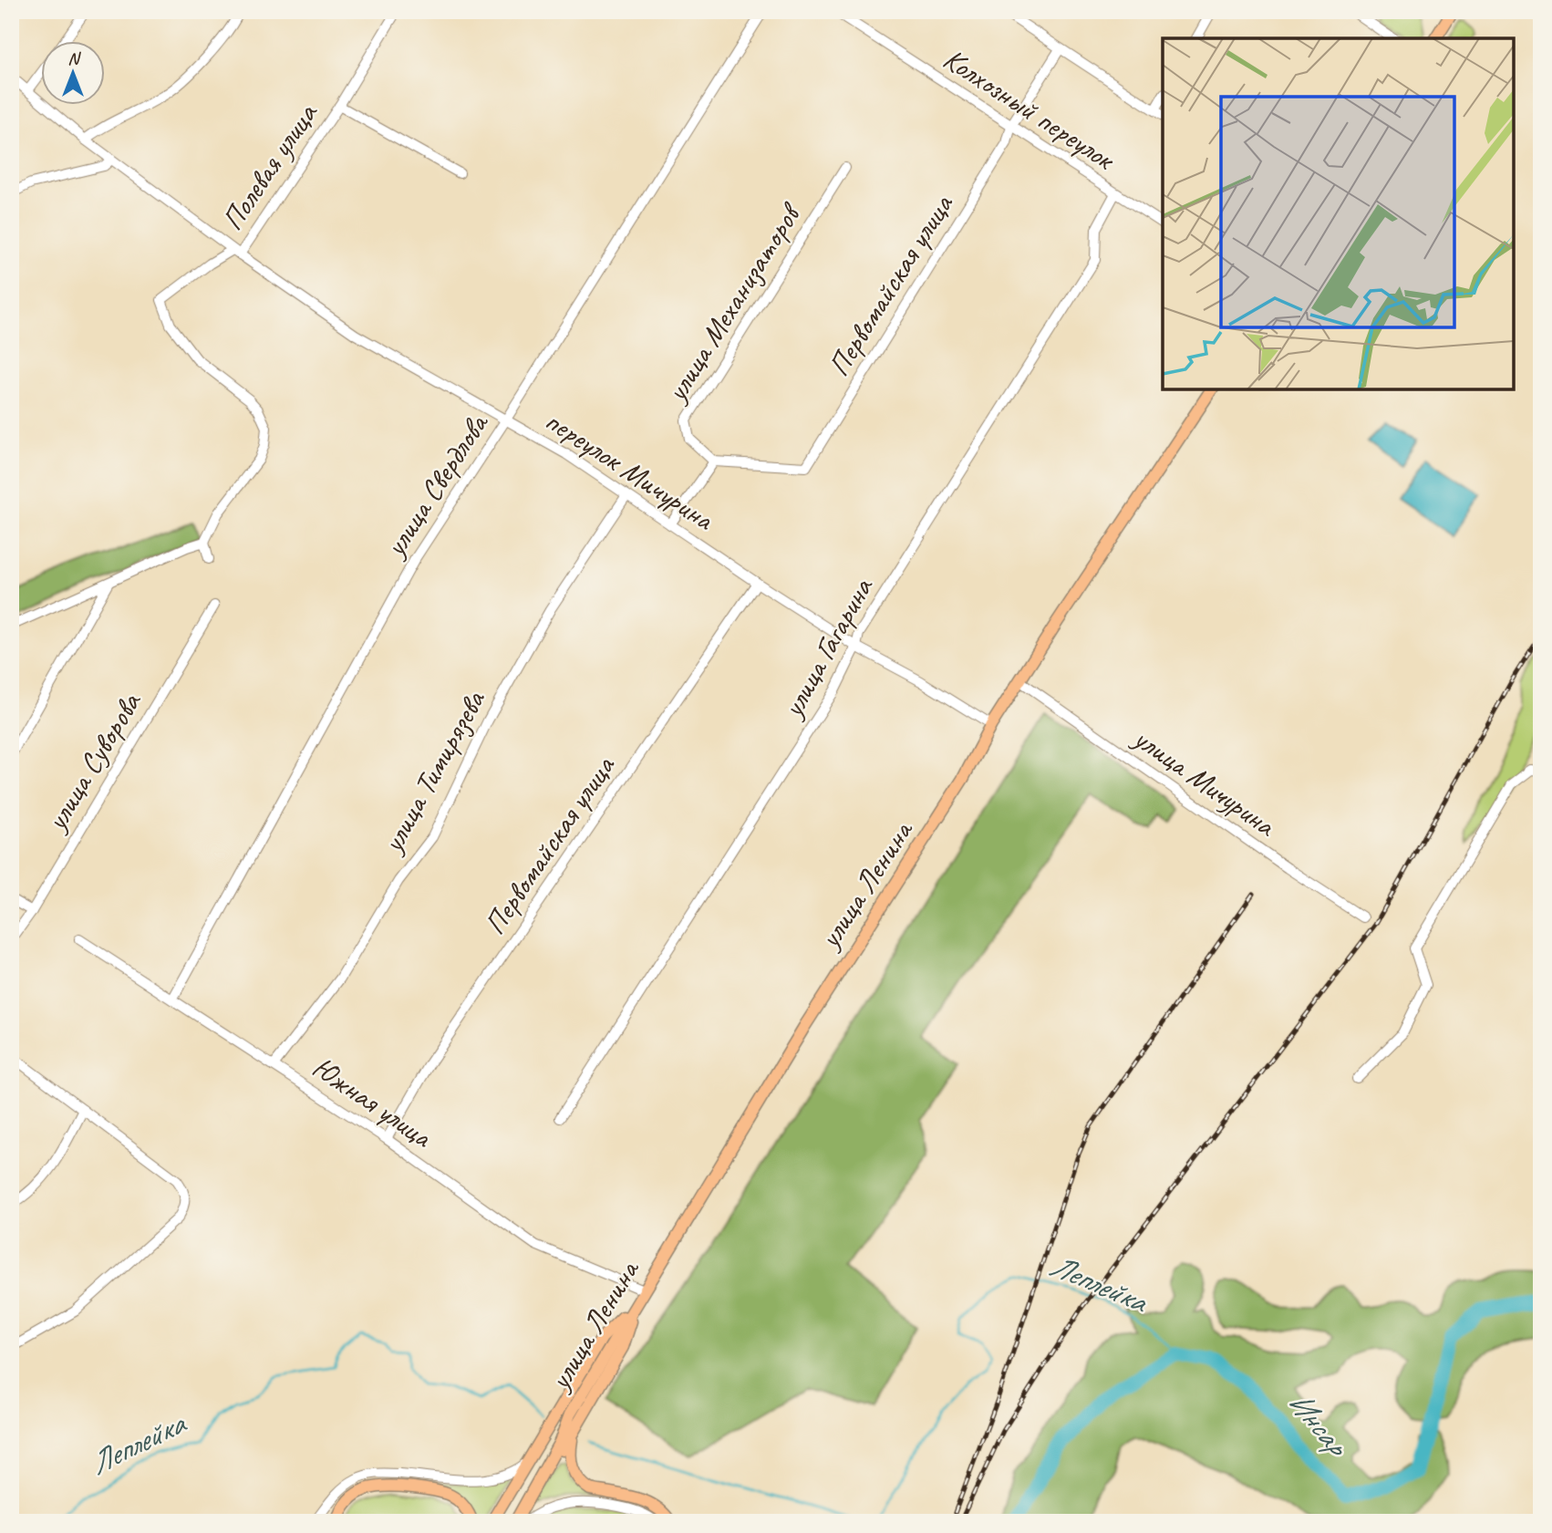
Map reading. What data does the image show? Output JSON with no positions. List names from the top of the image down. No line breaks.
{"streets":{"main road":["улица Ленина"],"street":["Колхозный переулок","Полевая улица","Первомайская улица","улица Механизаторов","переулок Мичурина","улица Свердлова","улица Гагарина","улица Суворова","улица Тимирязева","улица Мичурина","Южная улица"]},"crossings":[["Колхозный переулок","Первомайская улица"],["Колхозный переулок","улица Гагарина"],["Полевая улица","переулок Мичурина"],["Первомайская улица","улица Механизаторов"],["Первомайская улица","переулок Мичурина"],["Первомайская улица","Южная улица"],["переулок Мичурина","улица Свердлова"],["переулок Мичурина","улица Гагарина"],["переулок Мичурина","улица Тимирязева"],["переулок Мичурина","улица Ленина"],["улица Свердлова","Южная улица"],["улица Тимирязева","Южная улица"],["улица Мичурина","улица Ленина"],["улица Ленина","Южная улица"]],"water":["Леплейка","Инсар"],"north":"top"}
